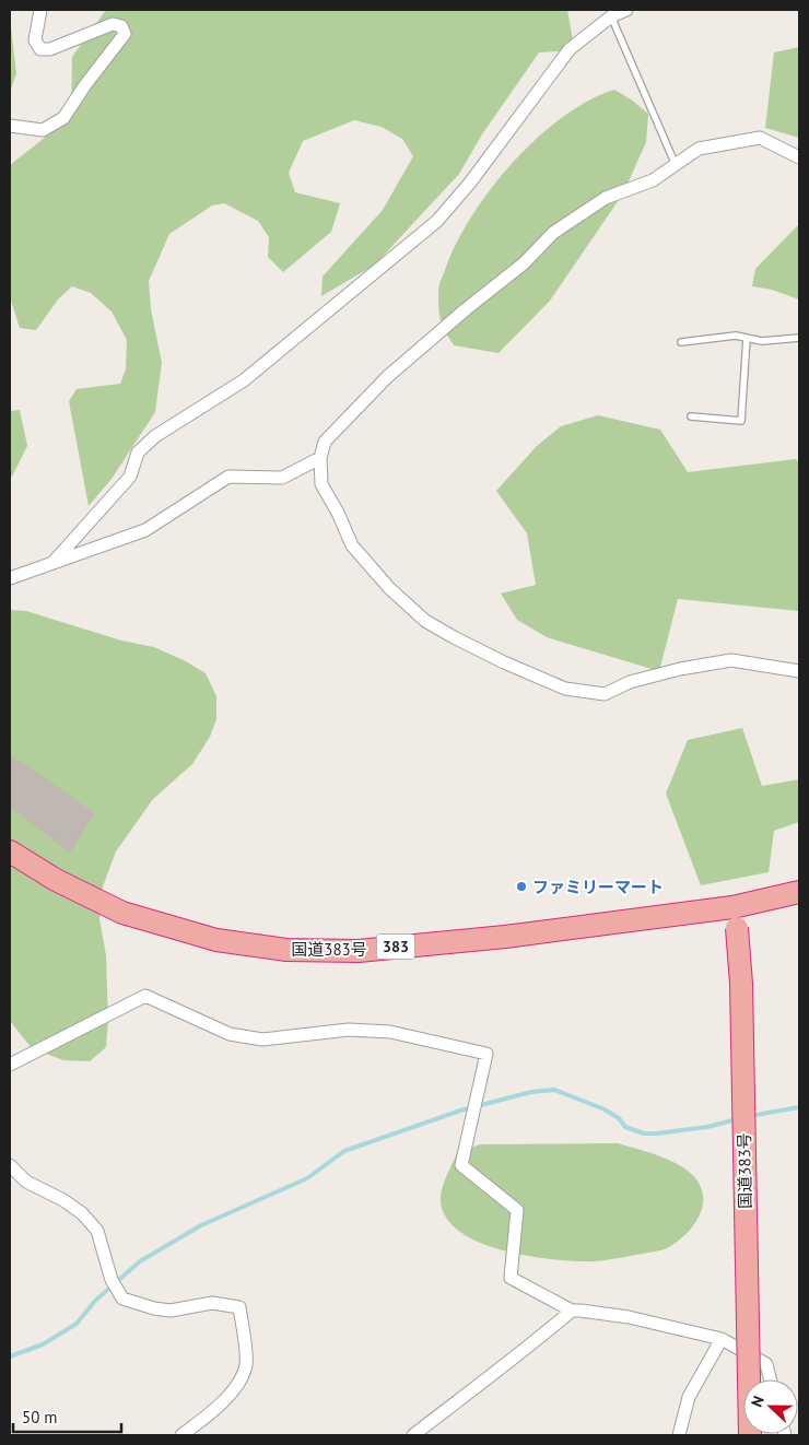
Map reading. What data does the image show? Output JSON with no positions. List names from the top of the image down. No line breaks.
{"streets":{"highway":["383","国道383号"]},"places":["ファミリーマート"],"scale_bar":"50 m","north":"left"}
